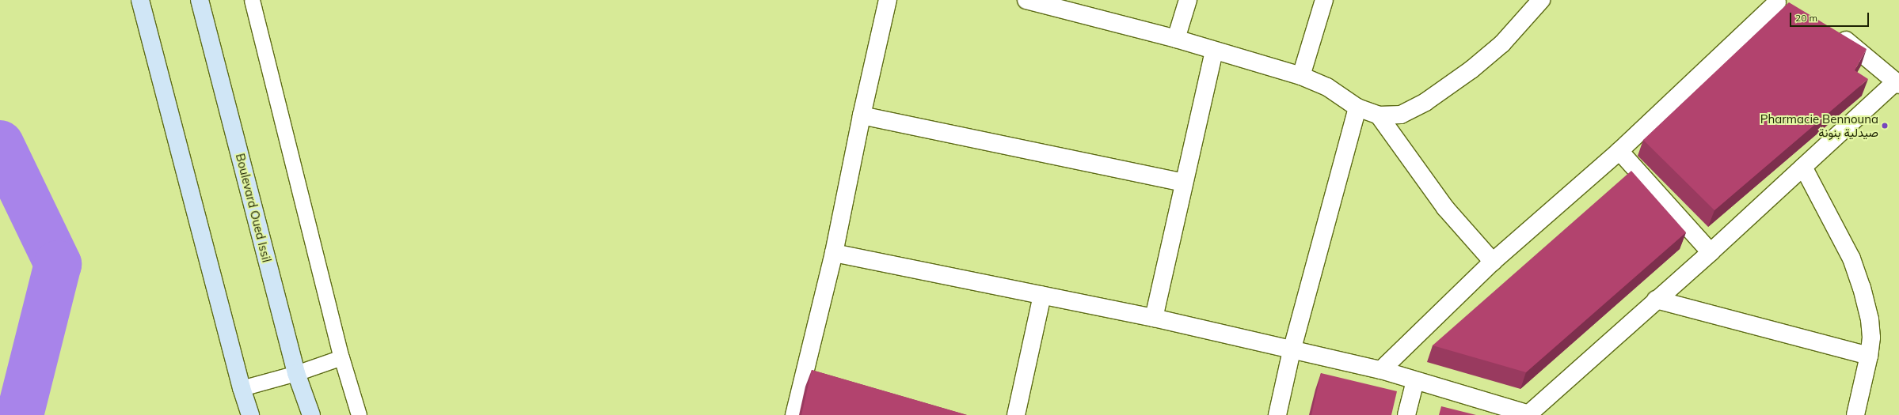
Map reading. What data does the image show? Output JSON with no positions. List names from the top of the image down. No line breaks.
{"streets":{"main road":["Boulevard Oued Issil"]},"places":["Pharmacie Bennouna صيدلية بنونة"],"scale_bar":"20 m"}
